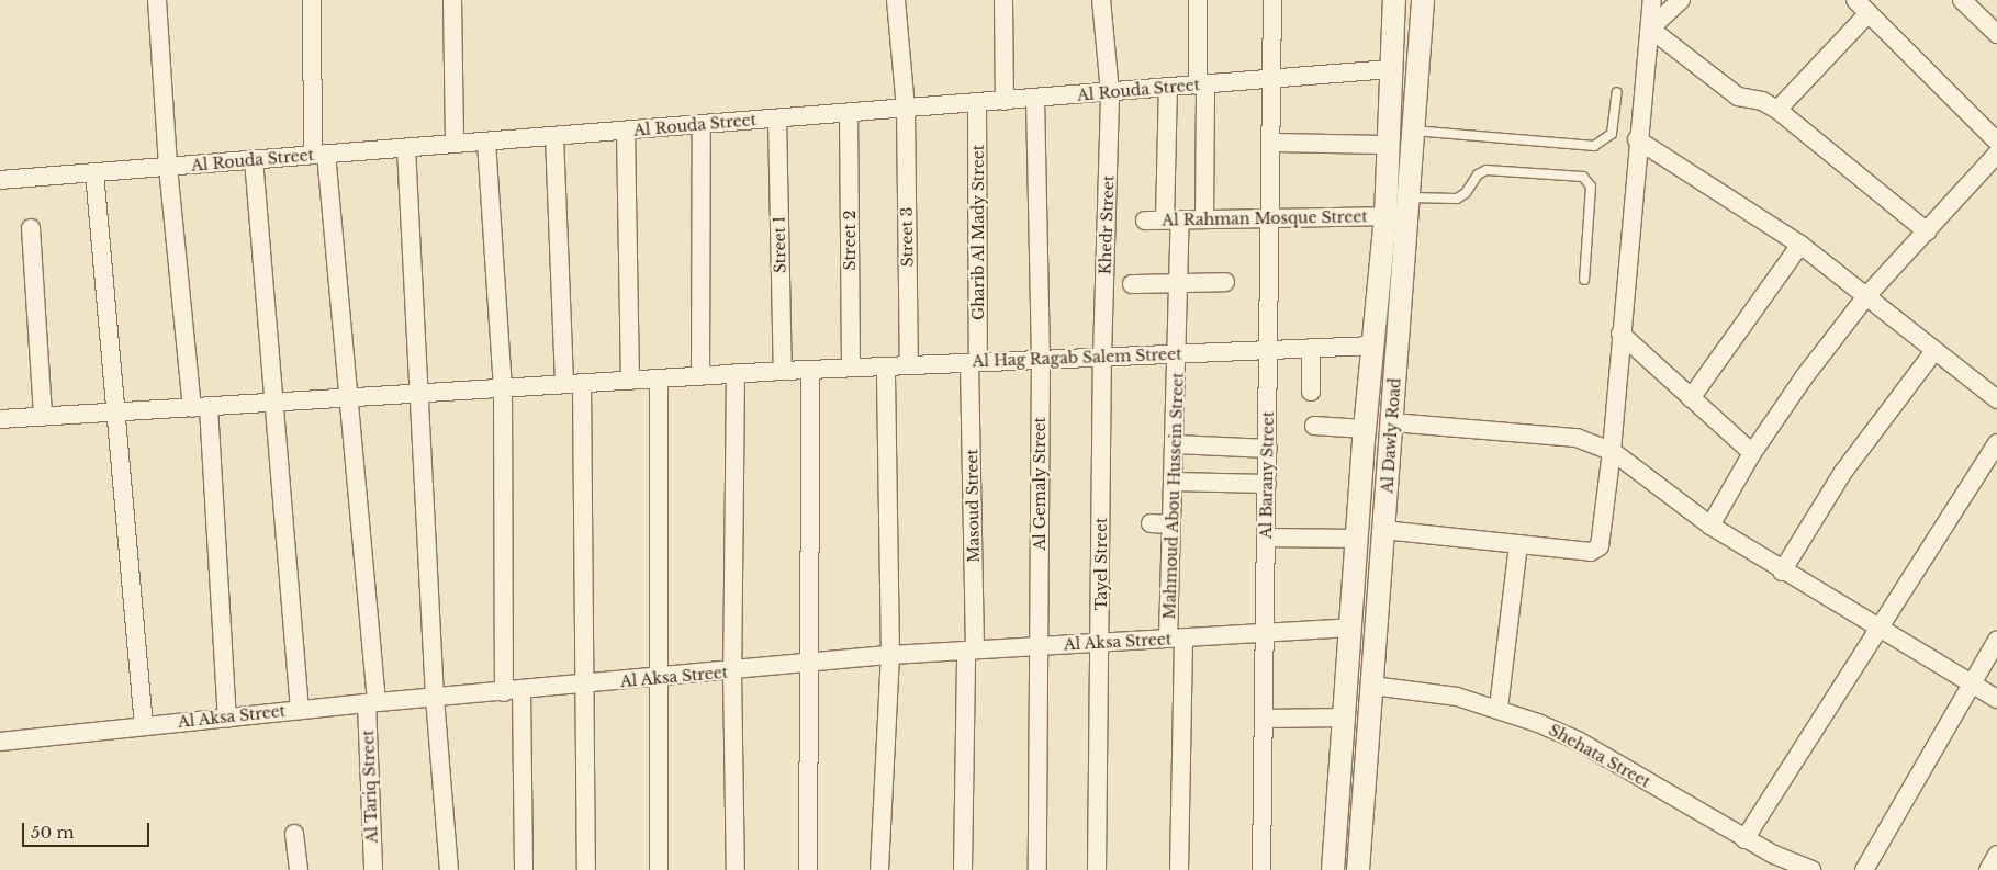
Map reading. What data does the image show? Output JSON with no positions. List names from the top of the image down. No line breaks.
{"streets":{"street":["Al Rouda Street","Al Rahman Mosque Street","Khedr Street","Gharib Al Mady Street","Street 3","Street 2","Street 1","Al Hag Ragab Salem Street","Al Dawly Road","Al Barany Street","Al Gemaly Street","Mahmoud Abou Hussein Street","Masoud Street","Tayel Street","Al Aksa Street","Shehata Street","Al Tariq Street"]},"crossings":[["Al Rouda Street","Khedr Street"],["Al Rouda Street","Gharib Al Mady Street"],["Al Rouda Street","Street 3"],["Al Rouda Street","Street 2"],["Al Rouda Street","Street 1"],["Al Rouda Street","Al Dawly Road"],["Al Rouda Street","Al Barany Street"],["Al Rouda Street","Al Gemaly Street"],["Al Rouda Street","Mahmoud Abou Hussein Street"],["Al Rouda Street","Al Tariq Street"],["Al Rahman Mosque Street","Al Dawly Road"],["Al Rahman Mosque Street","Al Barany Street"],["Al Rahman Mosque Street","Mahmoud Abou Hussein Street"],["Khedr Street","Al Hag Ragab Salem Street"],["Khedr Street","Tayel Street"],["Gharib Al Mady Street","Al Hag Ragab Salem Street"],["Gharib Al Mady Street","Masoud Street"],["Street 3","Al Hag Ragab Salem Street"],["Street 2","Al Hag Ragab Salem Street"],["Street 1","Al Hag Ragab Salem Street"],["Al Hag Ragab Salem Street","Al Dawly Road"],["Al Hag Ragab Salem Street","Al Barany Street"],["Al Hag Ragab Salem Street","Al Gemaly Street"],["Al Hag Ragab Salem Street","Mahmoud Abou Hussein Street"],["Al Hag Ragab Salem Street","Masoud Street"],["Al Hag Ragab Salem Street","Tayel Street"],["Al Hag Ragab Salem Street","Al Tariq Street"],["Al Dawly Road","Al Aksa Street"],["Al Dawly Road","Shehata Street"],["Al Barany Street","Al Aksa Street"],["Al Gemaly Street","Al Aksa Street"],["Mahmoud Abou Hussein Street","Al Aksa Street"],["Masoud Street","Al Aksa Street"],["Tayel Street","Al Aksa Street"],["Al Aksa Street","Al Tariq Street"]],"scale_bar":"50 m"}
